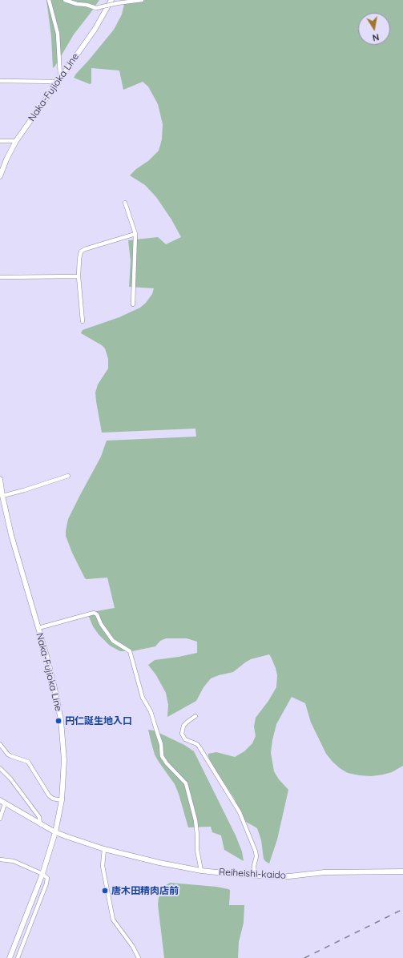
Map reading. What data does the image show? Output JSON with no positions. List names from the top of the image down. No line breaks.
{"streets":{"main road":["Naka-Fujioka Line","Reiheishi-kaido"]},"crossings":[["Naka-Fujioka Line","Reiheishi-kaido"]],"places":["円仁誕生地入口","唐木田精肉店前"],"north":"bottom"}
